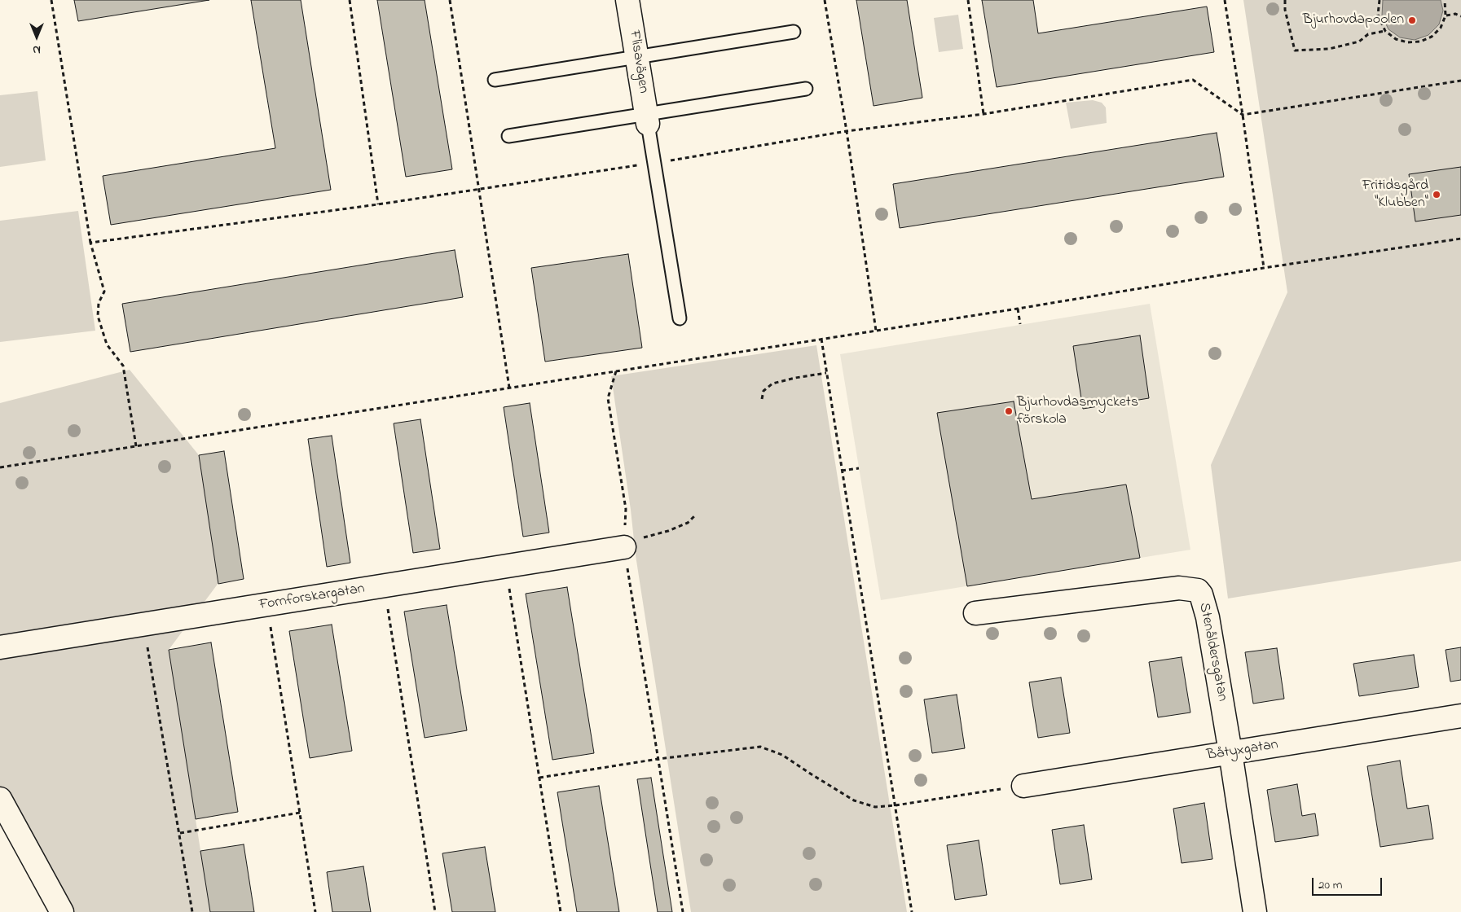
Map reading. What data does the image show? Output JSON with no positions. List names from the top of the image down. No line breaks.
{"streets":{"street":["Flisavägen","Fornforskargatan","Stenåldersgatan","Båtyxgatan"]},"crossings":[["Stenåldersgatan","Båtyxgatan"]],"places":["Bjurhovdapoolen","Fritidsgård \"Klubben\"","Bjurhovdasmyckets förskola"],"scale_bar":"20 m","north":"bottom"}
